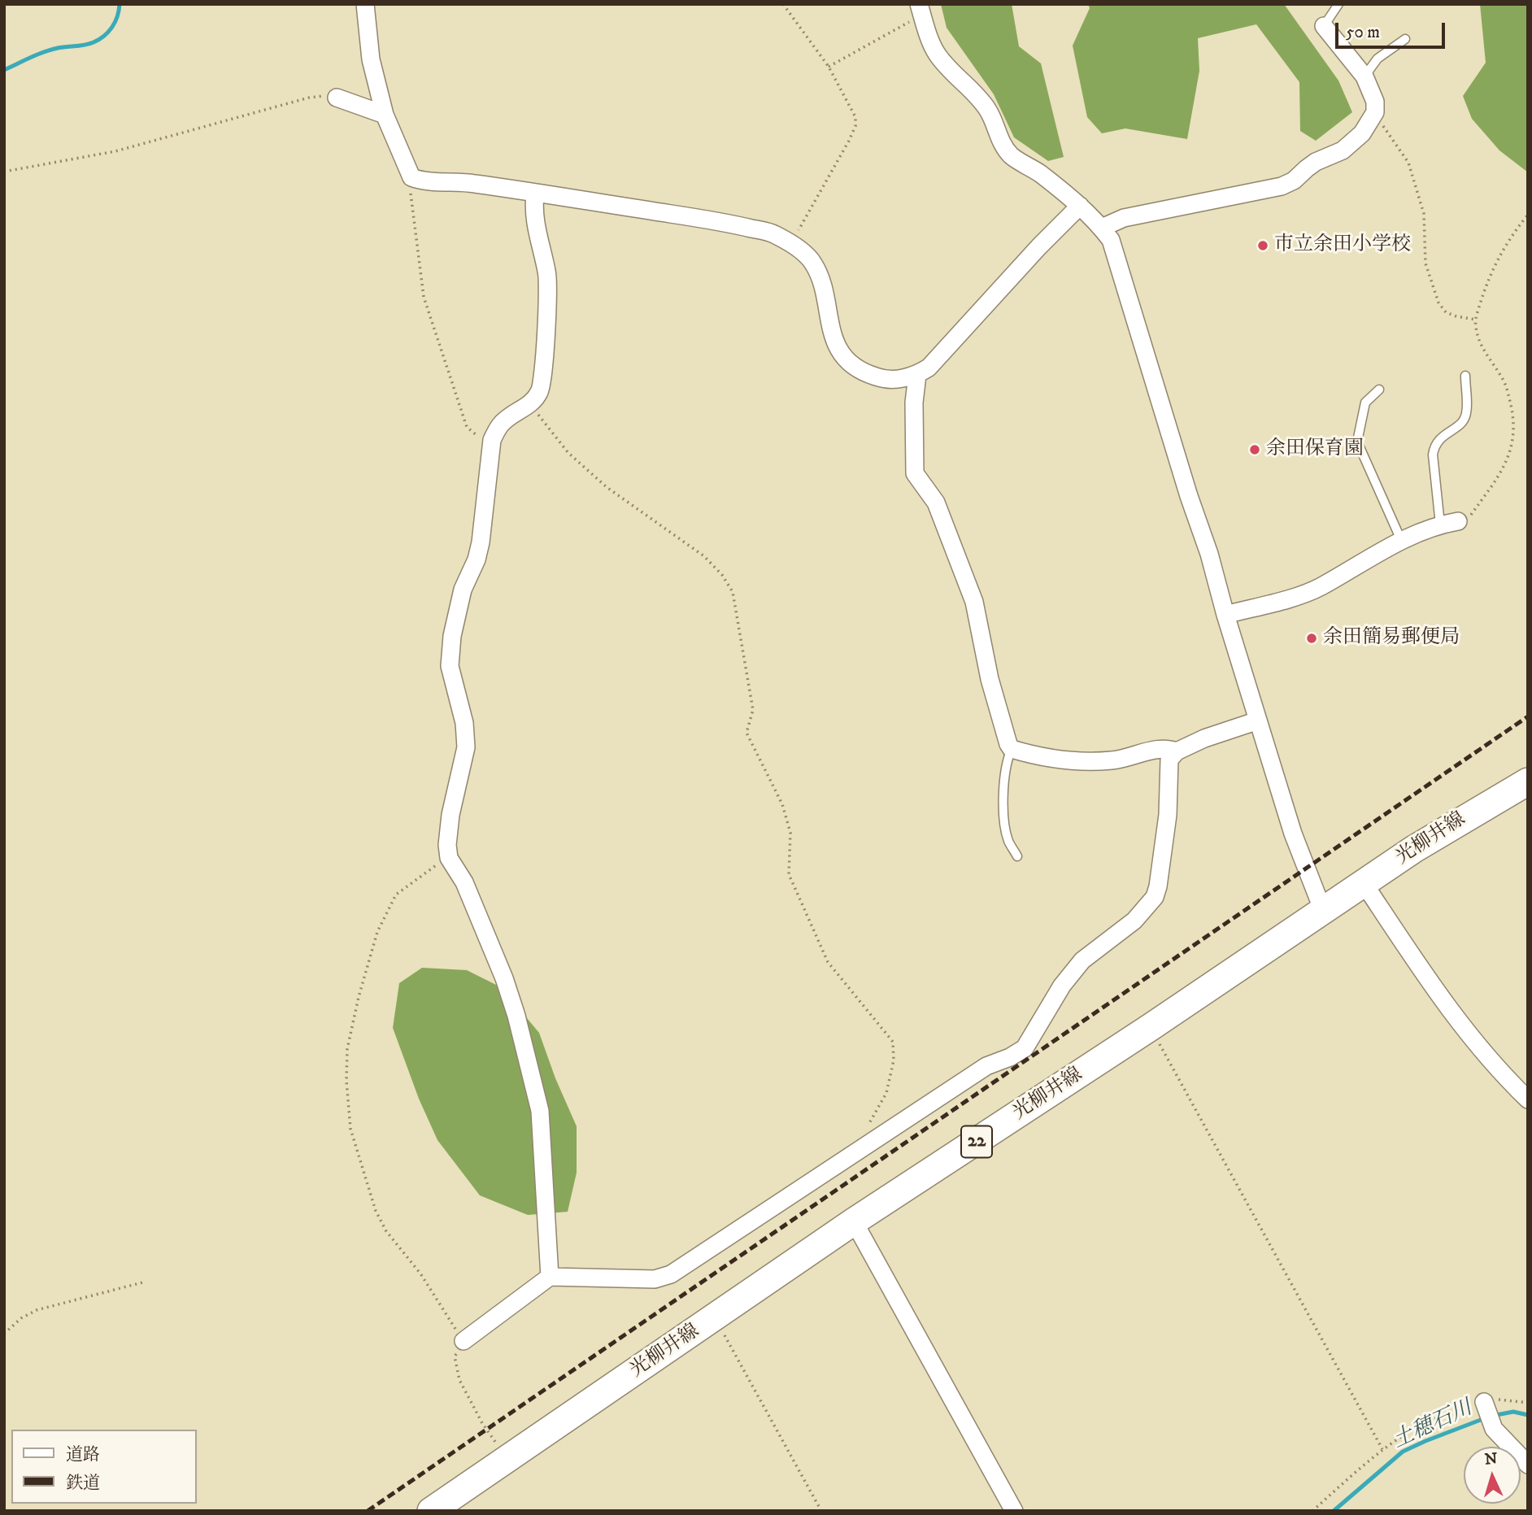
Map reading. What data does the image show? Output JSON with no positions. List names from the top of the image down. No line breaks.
{"streets":{"main road":["光柳井線","22"]},"water":["土穂石川"],"places":["市立余田小学校","余田保育園","余田簡易郵便局"],"legend":["道路","鉄道"],"scale_bar":"50 m","north":"top"}
